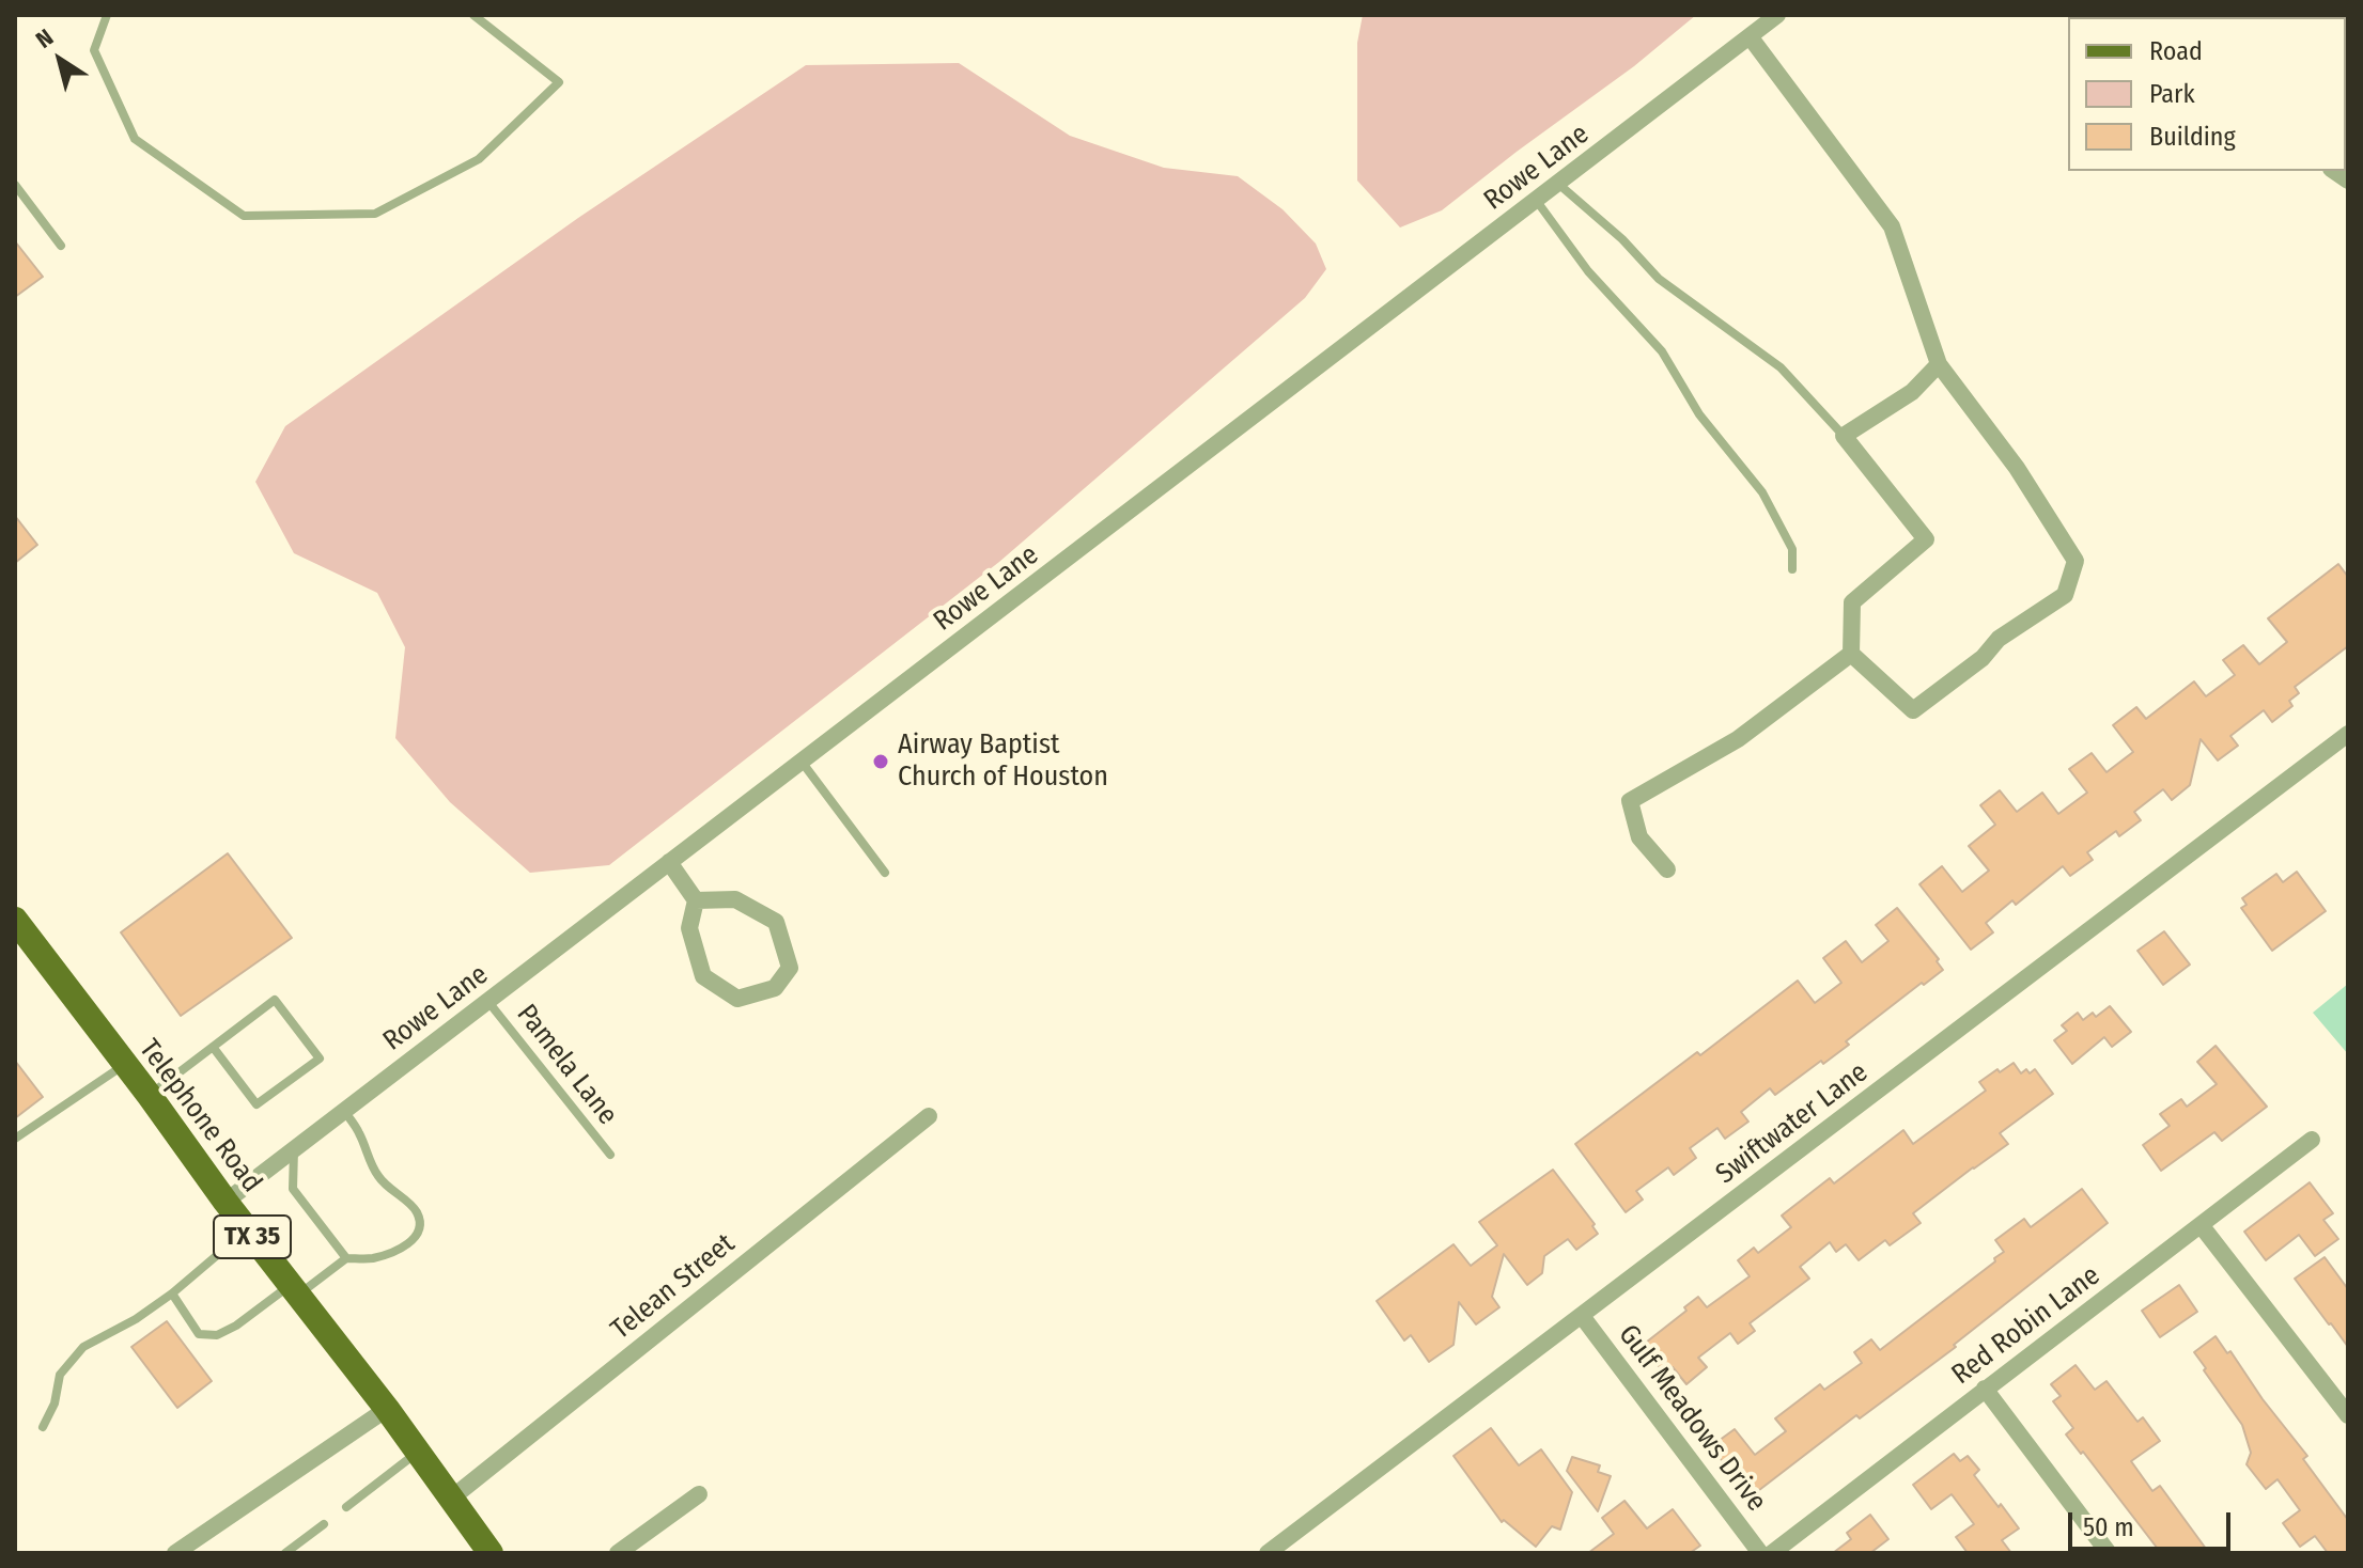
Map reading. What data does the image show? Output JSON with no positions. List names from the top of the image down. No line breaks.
{"streets":{"main road":["Telephone Road","TX 35"],"street":["Rowe Lane","Swiftwater Lane","Telean Street","Red Robin Lane","Gulf Meadows Drive"],"lane":["Pamela Lane"]},"crossings":[["Rowe Lane","Pamela Lane"],["Rowe Lane","Telephone Road"],["Telephone Road","Telean Street"],["Swiftwater Lane","Gulf Meadows Drive"]],"places":["Airway Baptist Church of Houston"],"legend":["Road","Park","Building"],"scale_bar":"50 m","north":"top left"}
